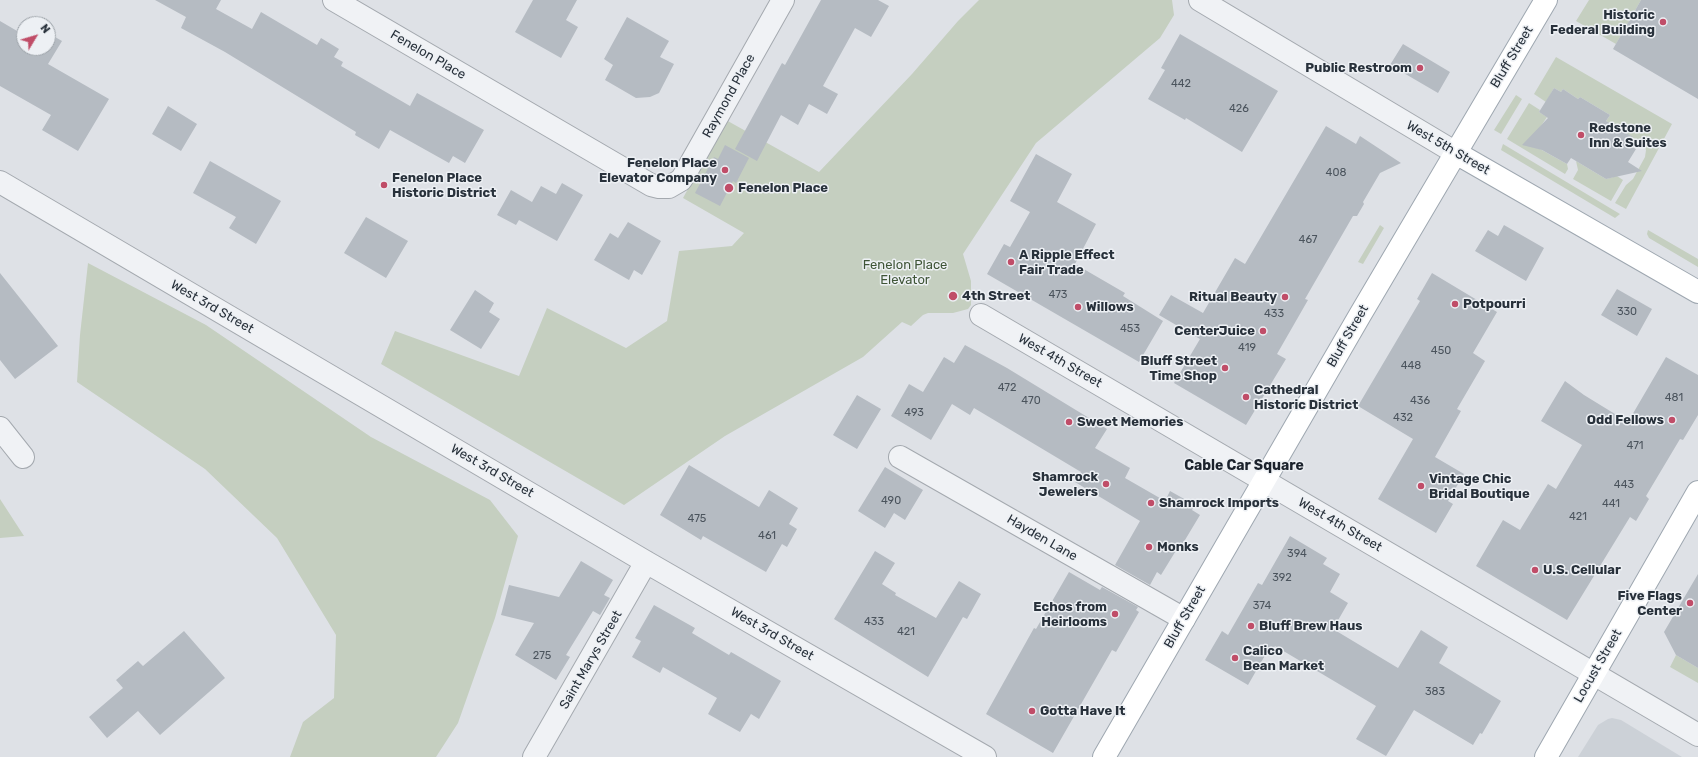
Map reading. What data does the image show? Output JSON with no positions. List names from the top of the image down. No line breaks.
{"streets":{"main road":["Bluff Street","West 5th Street","Locust Street"],"street":["Fenelon Place","Raymond Place","West 3rd Street","West 4th Street","Hayden Lane","Saint Marys Street"]},"crossings":[["Fenelon Place","Raymond Place"],["Bluff Street","West 5th Street"],["Bluff Street","West 4th Street"],["Bluff Street","Hayden Lane"],["West 3rd Street","Saint Marys Street"],["West 4th Street","Locust Street"]],"districts":["Cable Car Square"],"parks":["Fenelon Place Elevator"],"places":["Historic Federal Building","Public Restroom","Redstone Inn & Suites","Fenelon Place Elevator Company","Fenelon Place Historic District","Fenelon Place","A Ripple Effect Fair Trade","4th Street","Ritual Beauty","Potpourri","Willows","CenterJuice","Bluff Street Time Shop","Cathedral Historic District","Odd Fellows","Sweet Memories","Shamrock Jewelers","Vintage Chic Bridal Boutique","Shamrock Imports","Monks","U.S. Cellular","Five Flags Center","Echos from Heirlooms","Bluff Brew Haus","Calico Bean Market","Gotta Have It"],"house_numbers":["442","426","408","467","473","330","433","453","419","450","448","472","481","470","436","493","432","471","443","490","441","421","475","461","394","392","374","433","421","275","383"],"north":"top right"}
